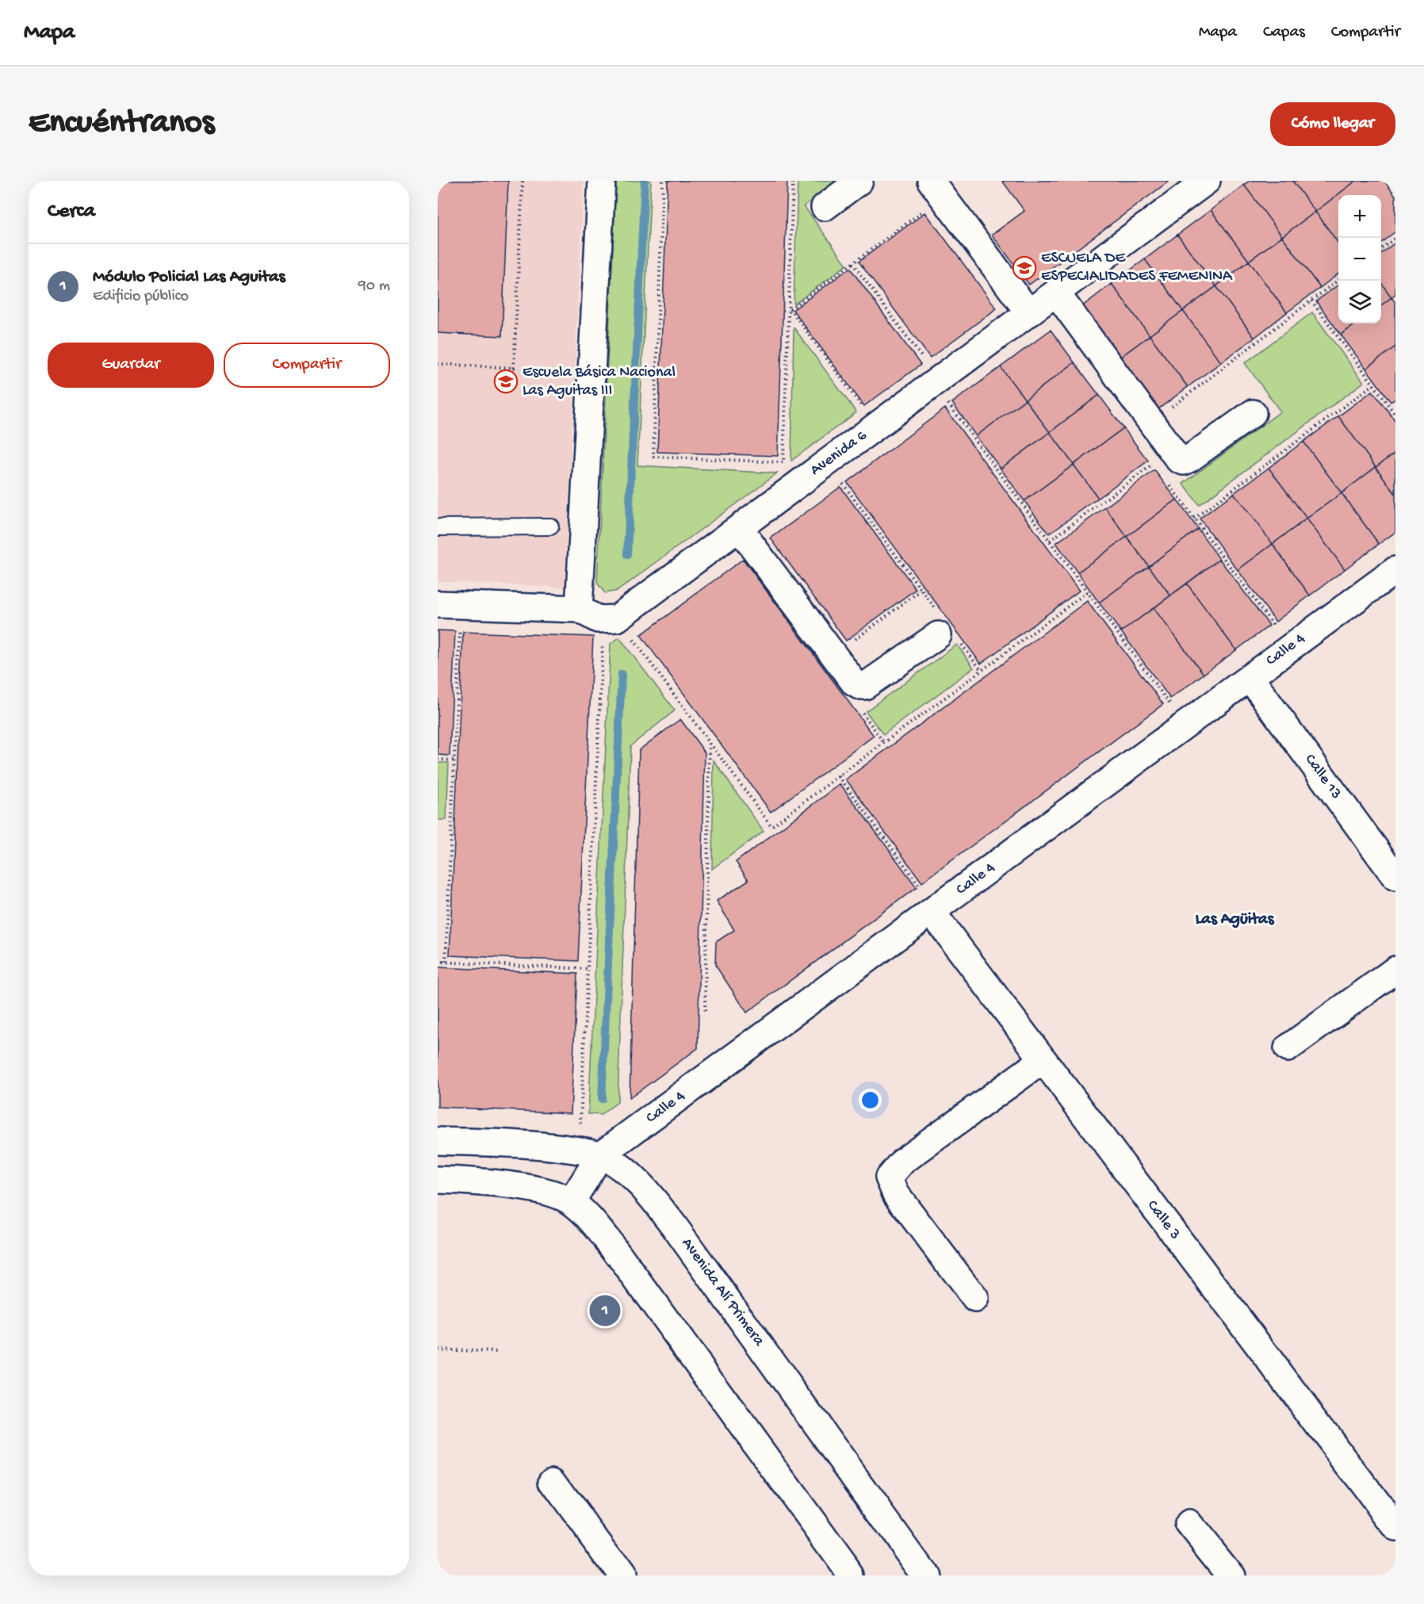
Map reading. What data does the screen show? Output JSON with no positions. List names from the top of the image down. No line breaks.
{"streets":{"street":["Avenida 6","Calle 4","Calle 13","Calle 3","Avenida Alí Primera"]},"crossings":[["Calle 4","Calle 13"],["Calle 4","Calle 3"],["Calle 4","Avenida Alí Primera"]],"districts":["Las Agüitas"],"places":{"school or university":["ESCUELA DE ESPECIALIDADES FEMENINA","Escuela Básica Nacional Las Aguitas III"]},"page":{"header":"Mapa","nav":["Mapa","Capas","Compartir"],"buttons":["Cómo llegar",["Guardar","Compartir"]],"title":"Encuéntranos","heading":"Cerca","map_buttons":["+","−"],"list":[{"mark":"1","name":"Módulo Policial Las Aguitas","note":"Edificio público","value":"90 m"}],"pins":"1"}}
